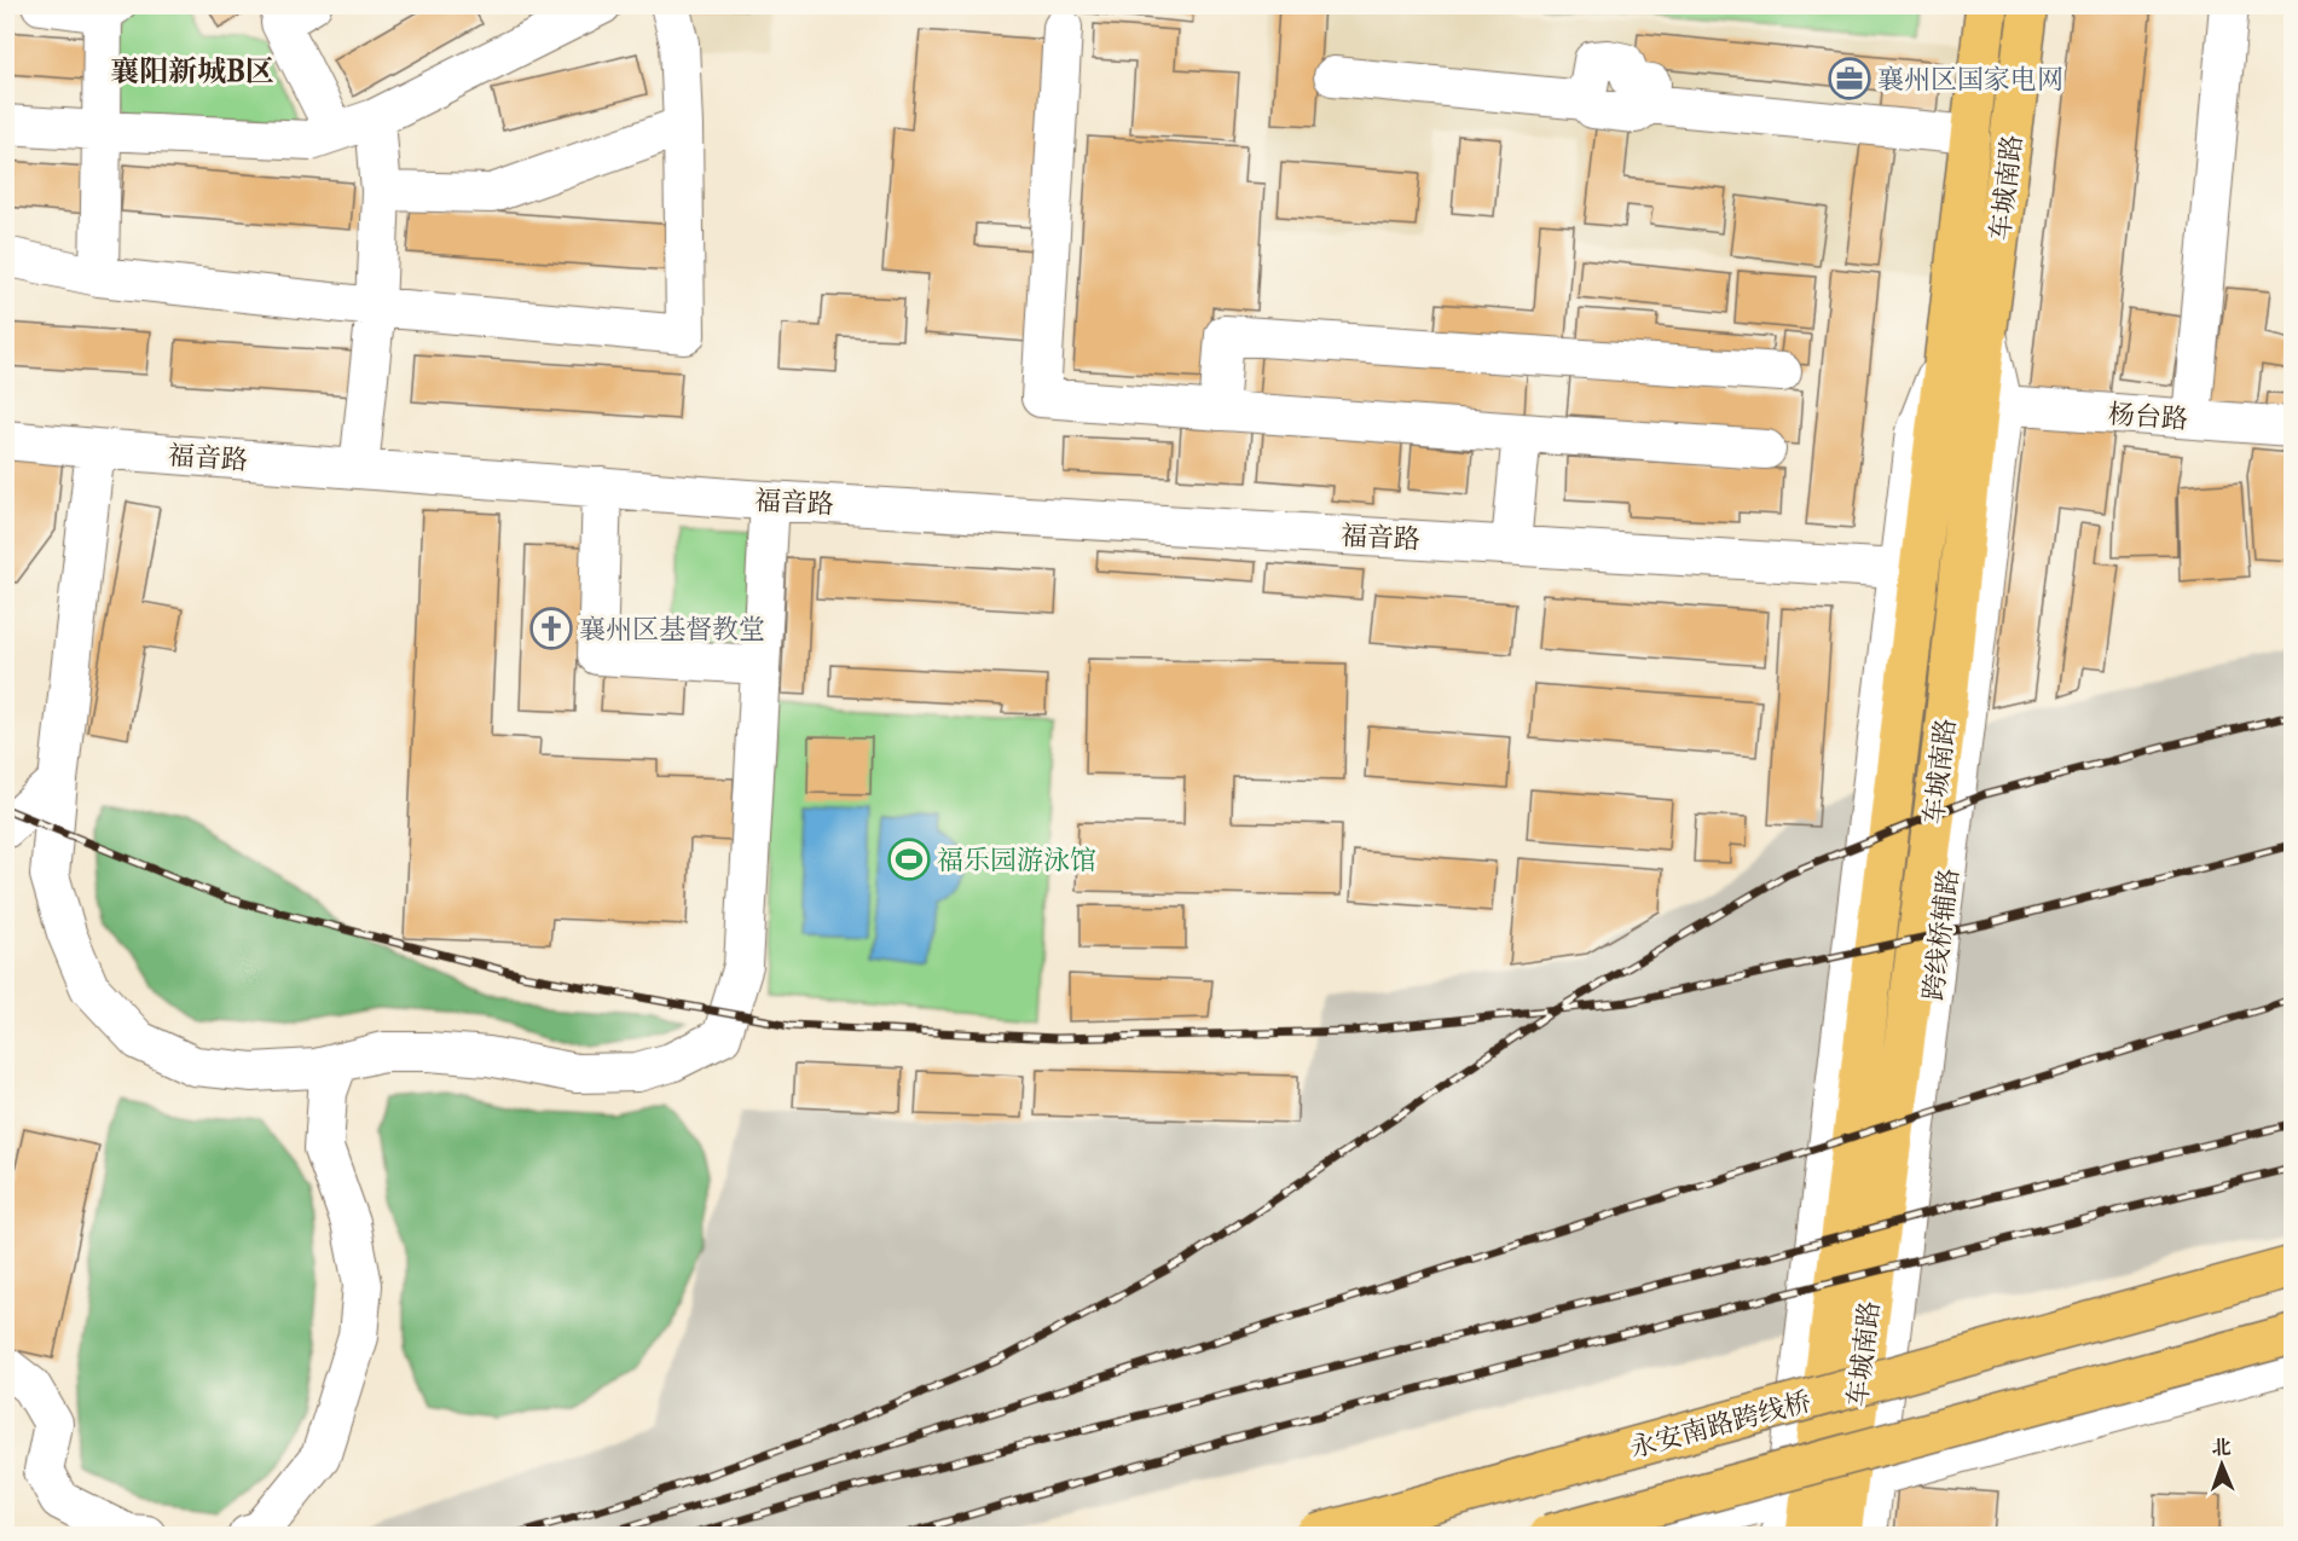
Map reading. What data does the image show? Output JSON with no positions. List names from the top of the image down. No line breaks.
{"streets":{"main road":["车城南路","永安南路跨线桥"],"street":["杨台路","福音路","跨线桥辅路"]},"crossings":[["车城南路","跨线桥辅路"],["杨台路","跨线桥辅路"]],"districts":["襄阳新城B区"],"places":{"office":["襄州区国家电网"],"church":["襄州区基督教堂"],"sports":["福乐园游泳馆"]},"north":"top"}
